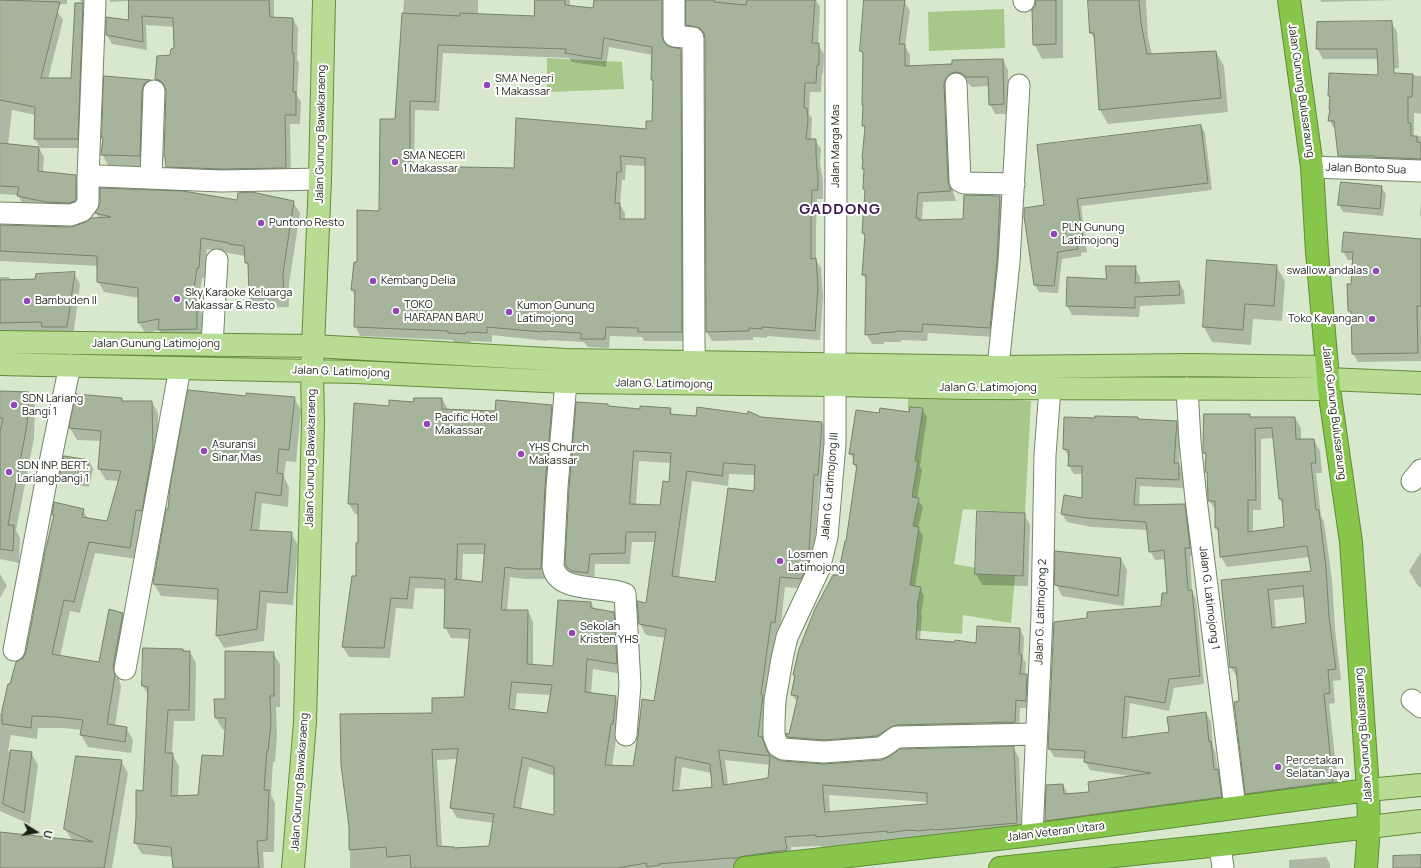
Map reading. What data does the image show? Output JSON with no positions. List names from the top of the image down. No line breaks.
{"streets":{"highway":["Jalan Gunung Bulusaraung","Jalan Veteran Utara"],"main road":["Jalan Gunung Bawakaraeng","Jalan Gunung Latimojong","Jalan G. Latimojong"],"street":["Jalan Marga Mas","Jalan Bonto Sua","Jalan G. Latimojong III","Jalan G. Latimojong 1","Jalan G. Latimojong 2"]},"crossings":[["Jalan Gunung Bulusaraung","Jalan Bonto Sua"],["Jalan Gunung Bulusaraung","Jalan G. Latimojong"],["Jalan Gunung Bulusaraung","Jalan Veteran Utara"],["Jalan Gunung Bawakaraeng","Jalan Gunung Latimojong"],["Jalan Gunung Bawakaraeng","Jalan G. Latimojong"],["Jalan Marga Mas","Jalan G. Latimojong"],["Jalan Marga Mas","Jalan G. Latimojong III"],["Jalan Gunung Latimojong","Jalan G. Latimojong"],["Jalan G. Latimojong","Jalan G. Latimojong III"],["Jalan G. Latimojong","Jalan G. Latimojong 1"],["Jalan G. Latimojong","Jalan G. Latimojong 2"],["Jalan G. Latimojong III","Jalan G. Latimojong 2"],["Jalan G. Latimojong 1","Jalan Veteran Utara"],["Jalan G. Latimojong 2","Jalan Veteran Utara"]],"districts":["GADDONG"],"places":["SMA Negeri 1 Makassar","SMA NEGERI 1 Makassar","Puntono Resto","PLN Gunung Latimojong","swallow andalas","Kembang Delia","Sky Karaoke Keluarga Makassar & Resto","Bambuden II","TOKO HARAPAN BARU","Kumon Gunung Latimojong","Toko Kayangan","SDN Lariang Bangi 1","Pacific Hotel Makassar","Asuransi Sinar Mas","YHS Church Makassar","SDN INP. BERT. Lariangbangi 1","Losmen Latimojong","Sekolah Kristen YHS","Percetakan Selatan Jaya"],"north":"right"}
